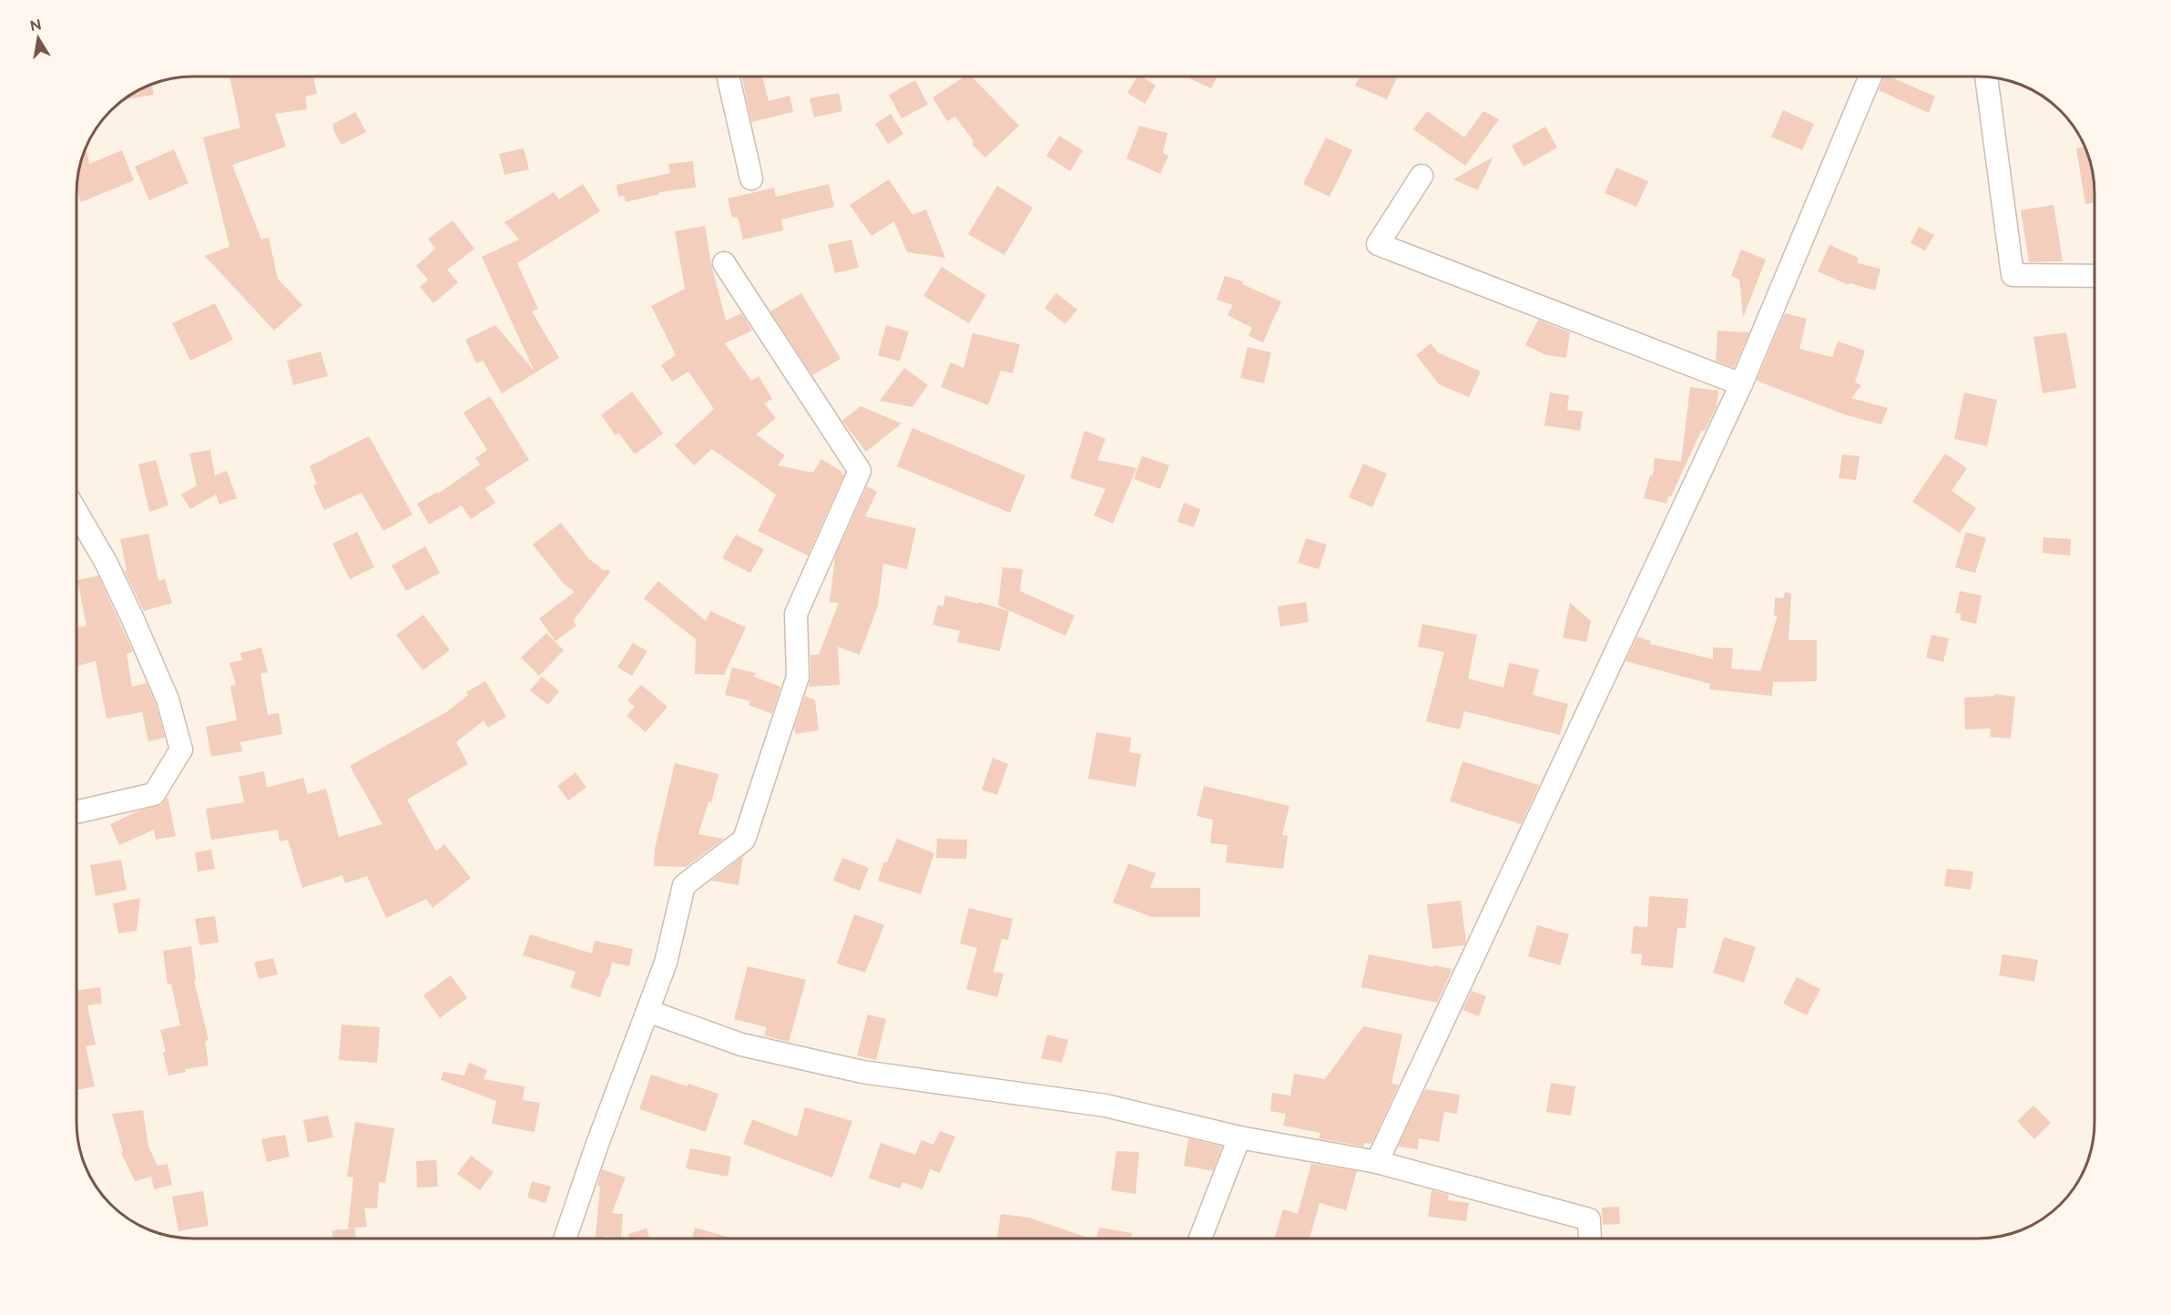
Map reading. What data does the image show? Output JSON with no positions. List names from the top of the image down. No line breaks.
{"north":"top"}
